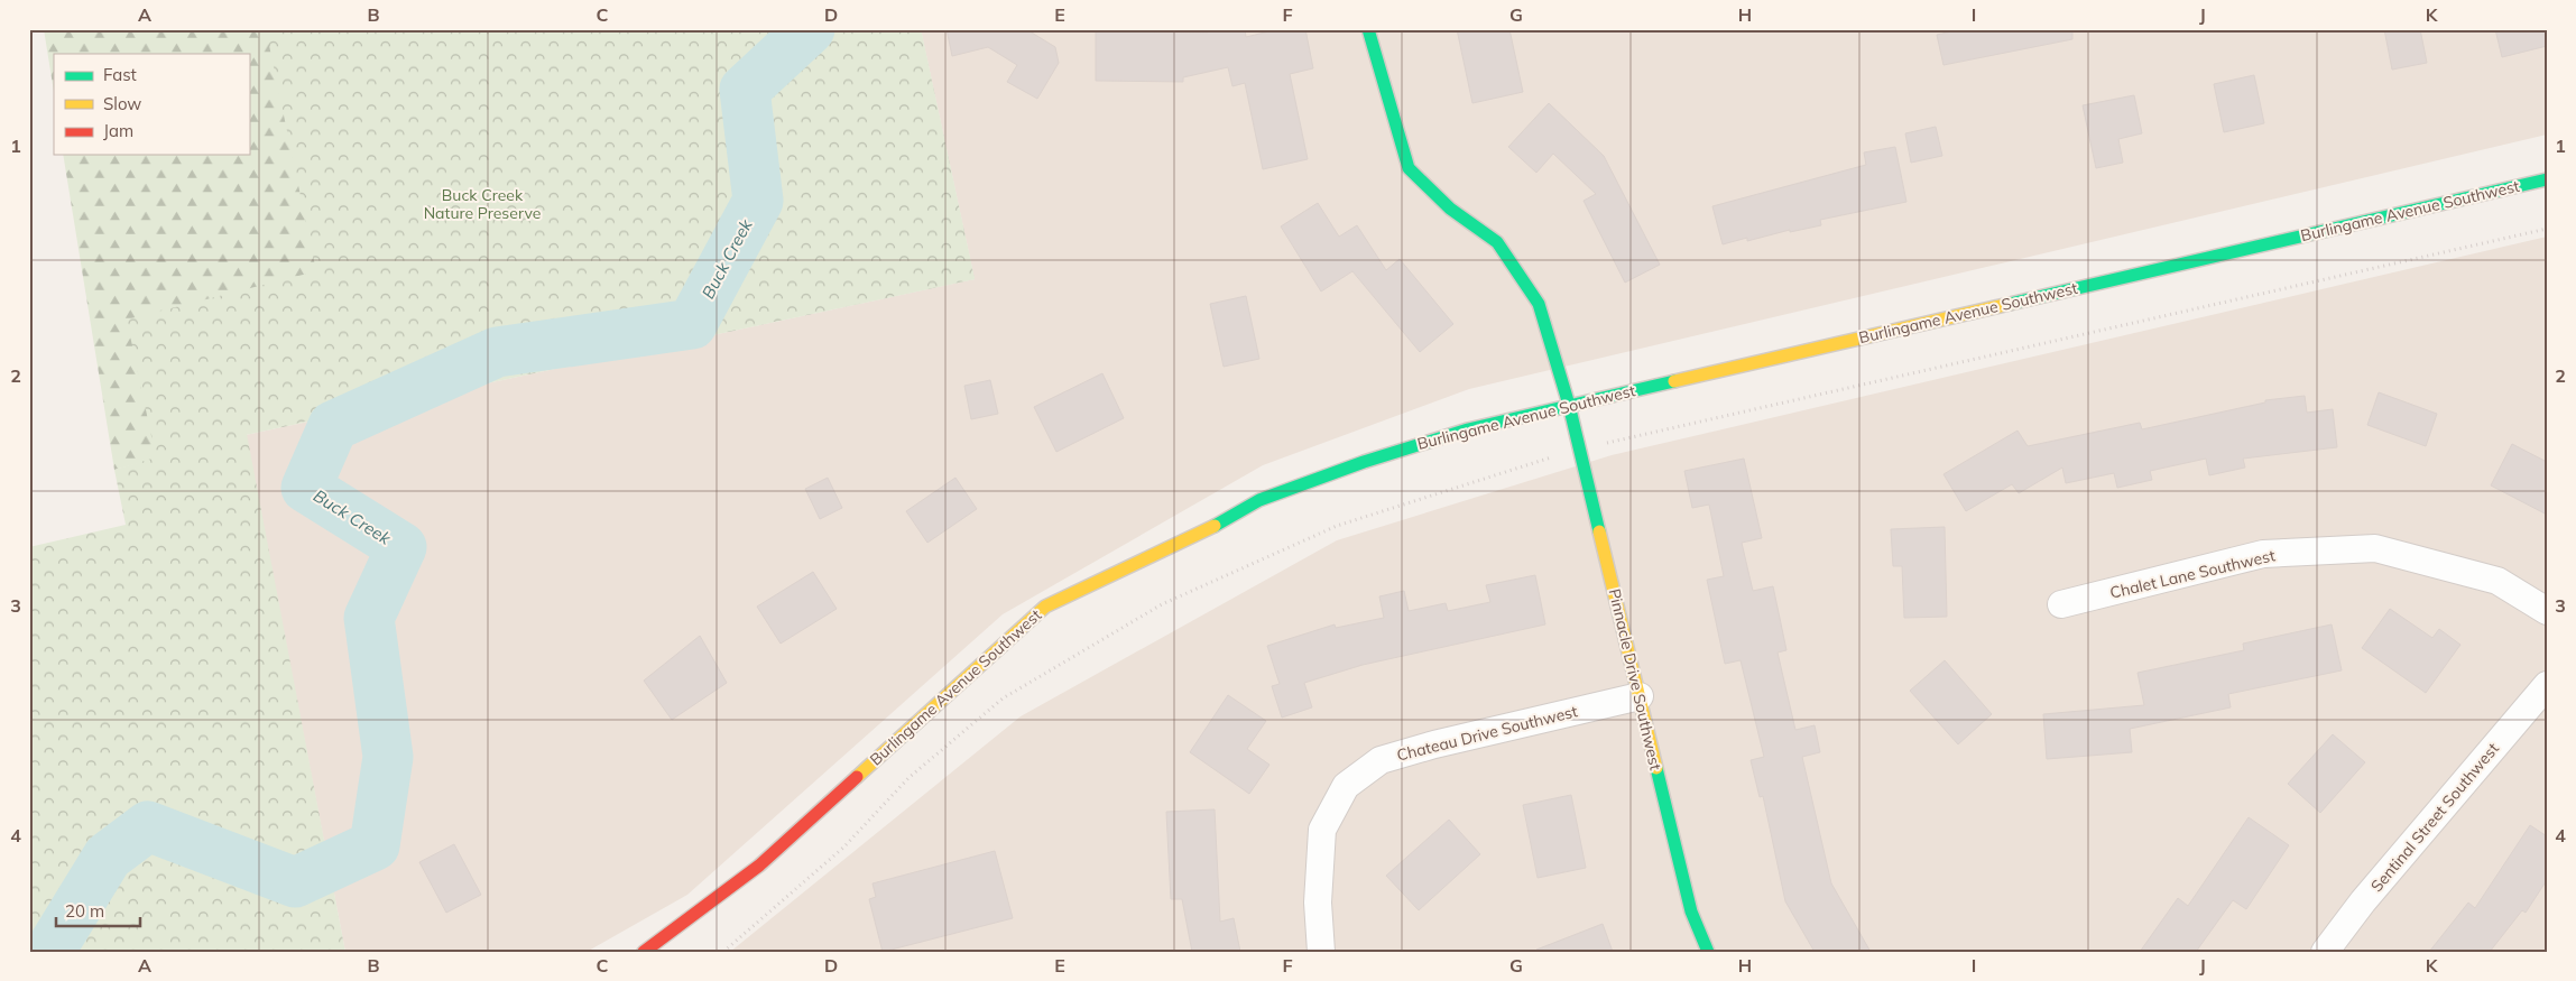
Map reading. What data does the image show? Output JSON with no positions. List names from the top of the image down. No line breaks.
{"streets":{"street":["Burlingame Avenue Southwest","Chalet Lane Southwest","Pinnacle Drive Southwest","Chateau Drive Southwest","Sentinal Street Southwest"]},"crossings":[["Burlingame Avenue Southwest","Pinnacle Drive Southwest"],["Pinnacle Drive Southwest","Chateau Drive Southwest"]],"water":["Buck Creek"],"parks":["Buck Creek Nature Preserve"],"legend":["Fast","Slow","Jam"],"scale_bar":"20 m","grid":{"columns":["A","B","C","D","E","F","G","H","I","J","K"],"rows":["1","2","3","4"]}}
